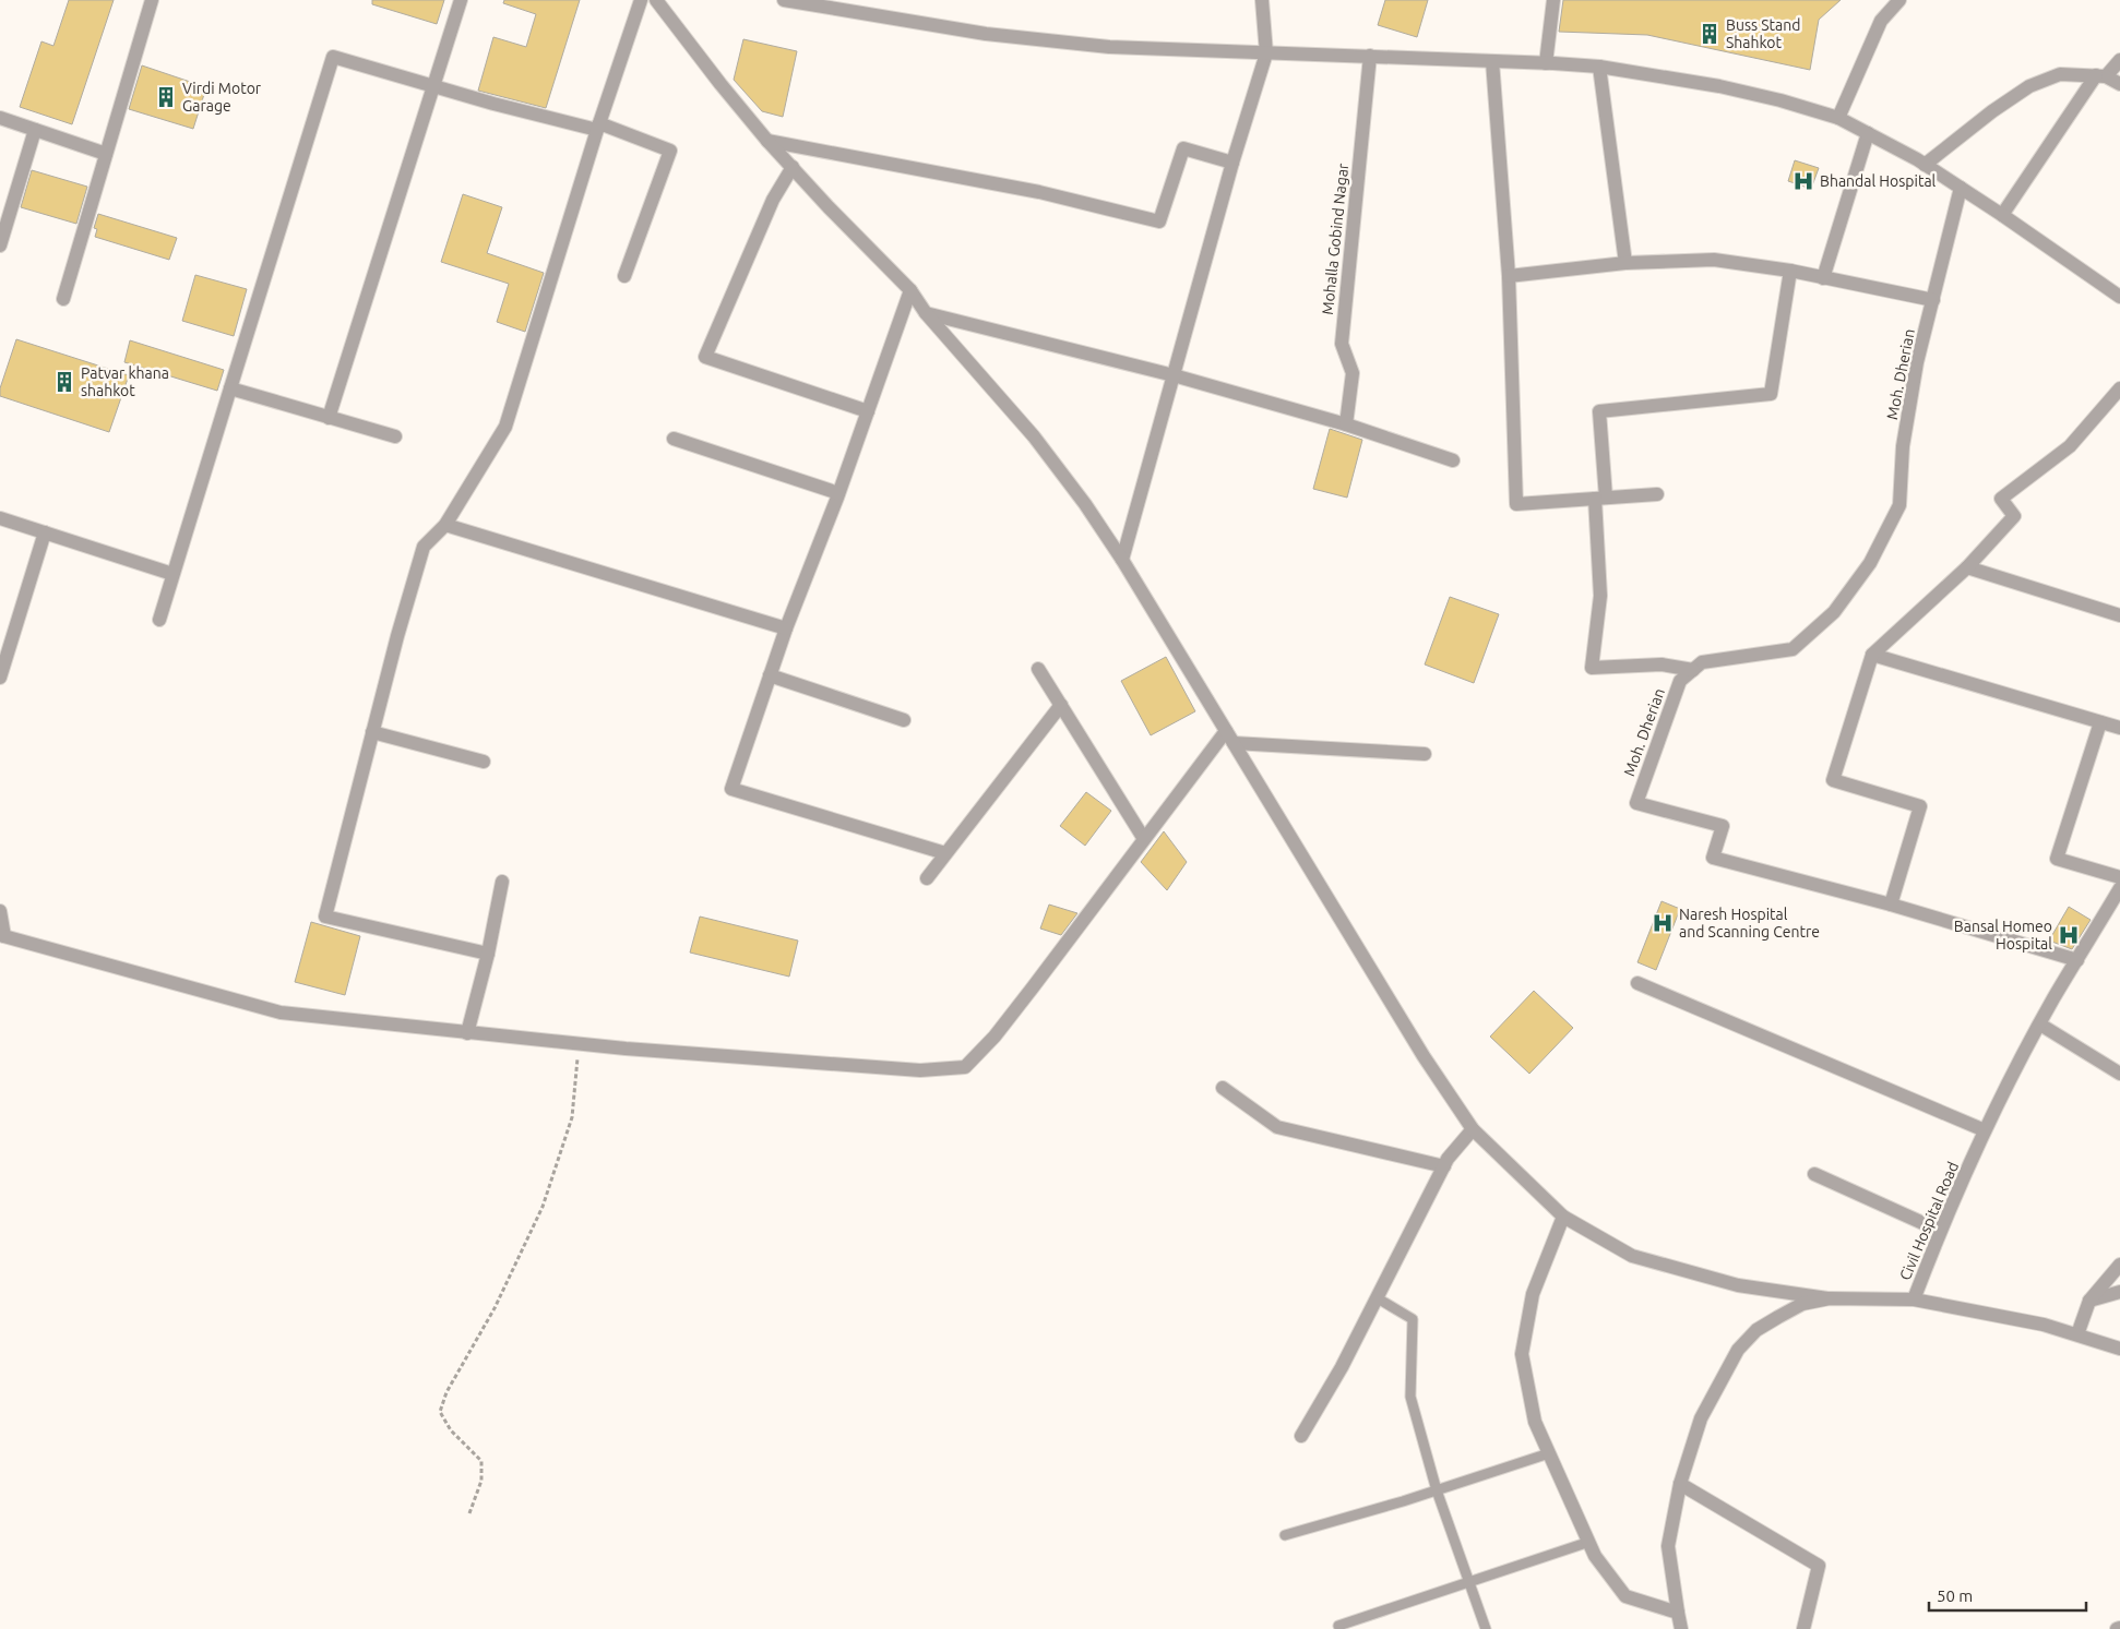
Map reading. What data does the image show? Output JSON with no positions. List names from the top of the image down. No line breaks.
{"streets":{"street":["Mohalla Gobind Nagar","Moh. Dherian","Civil Hospital Road"]},"crossings":[["Moh. Dherian","Civil Hospital Road"]],"places":{"building":["Buss Stand Shahkot","Virdi Motor Garage","Patvar khana shahkot"],"hospital":["Bhandal Hospital","Naresh Hospital and Scanning Centre","Bansal Homeo Hospital"]},"scale_bar":"50 m"}
